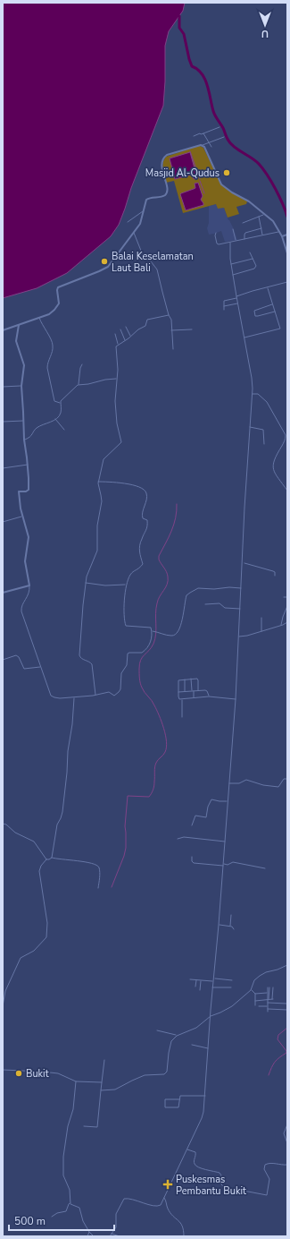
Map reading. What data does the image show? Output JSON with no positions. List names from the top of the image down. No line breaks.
{"places":{"other":["Masjid Al-Qudus","Balai Keselamatan Laut Bali","Bukit"],"health":["Puskesmas Pembantu Bukit"]},"scale_bar":"500 m","north":"bottom"}
